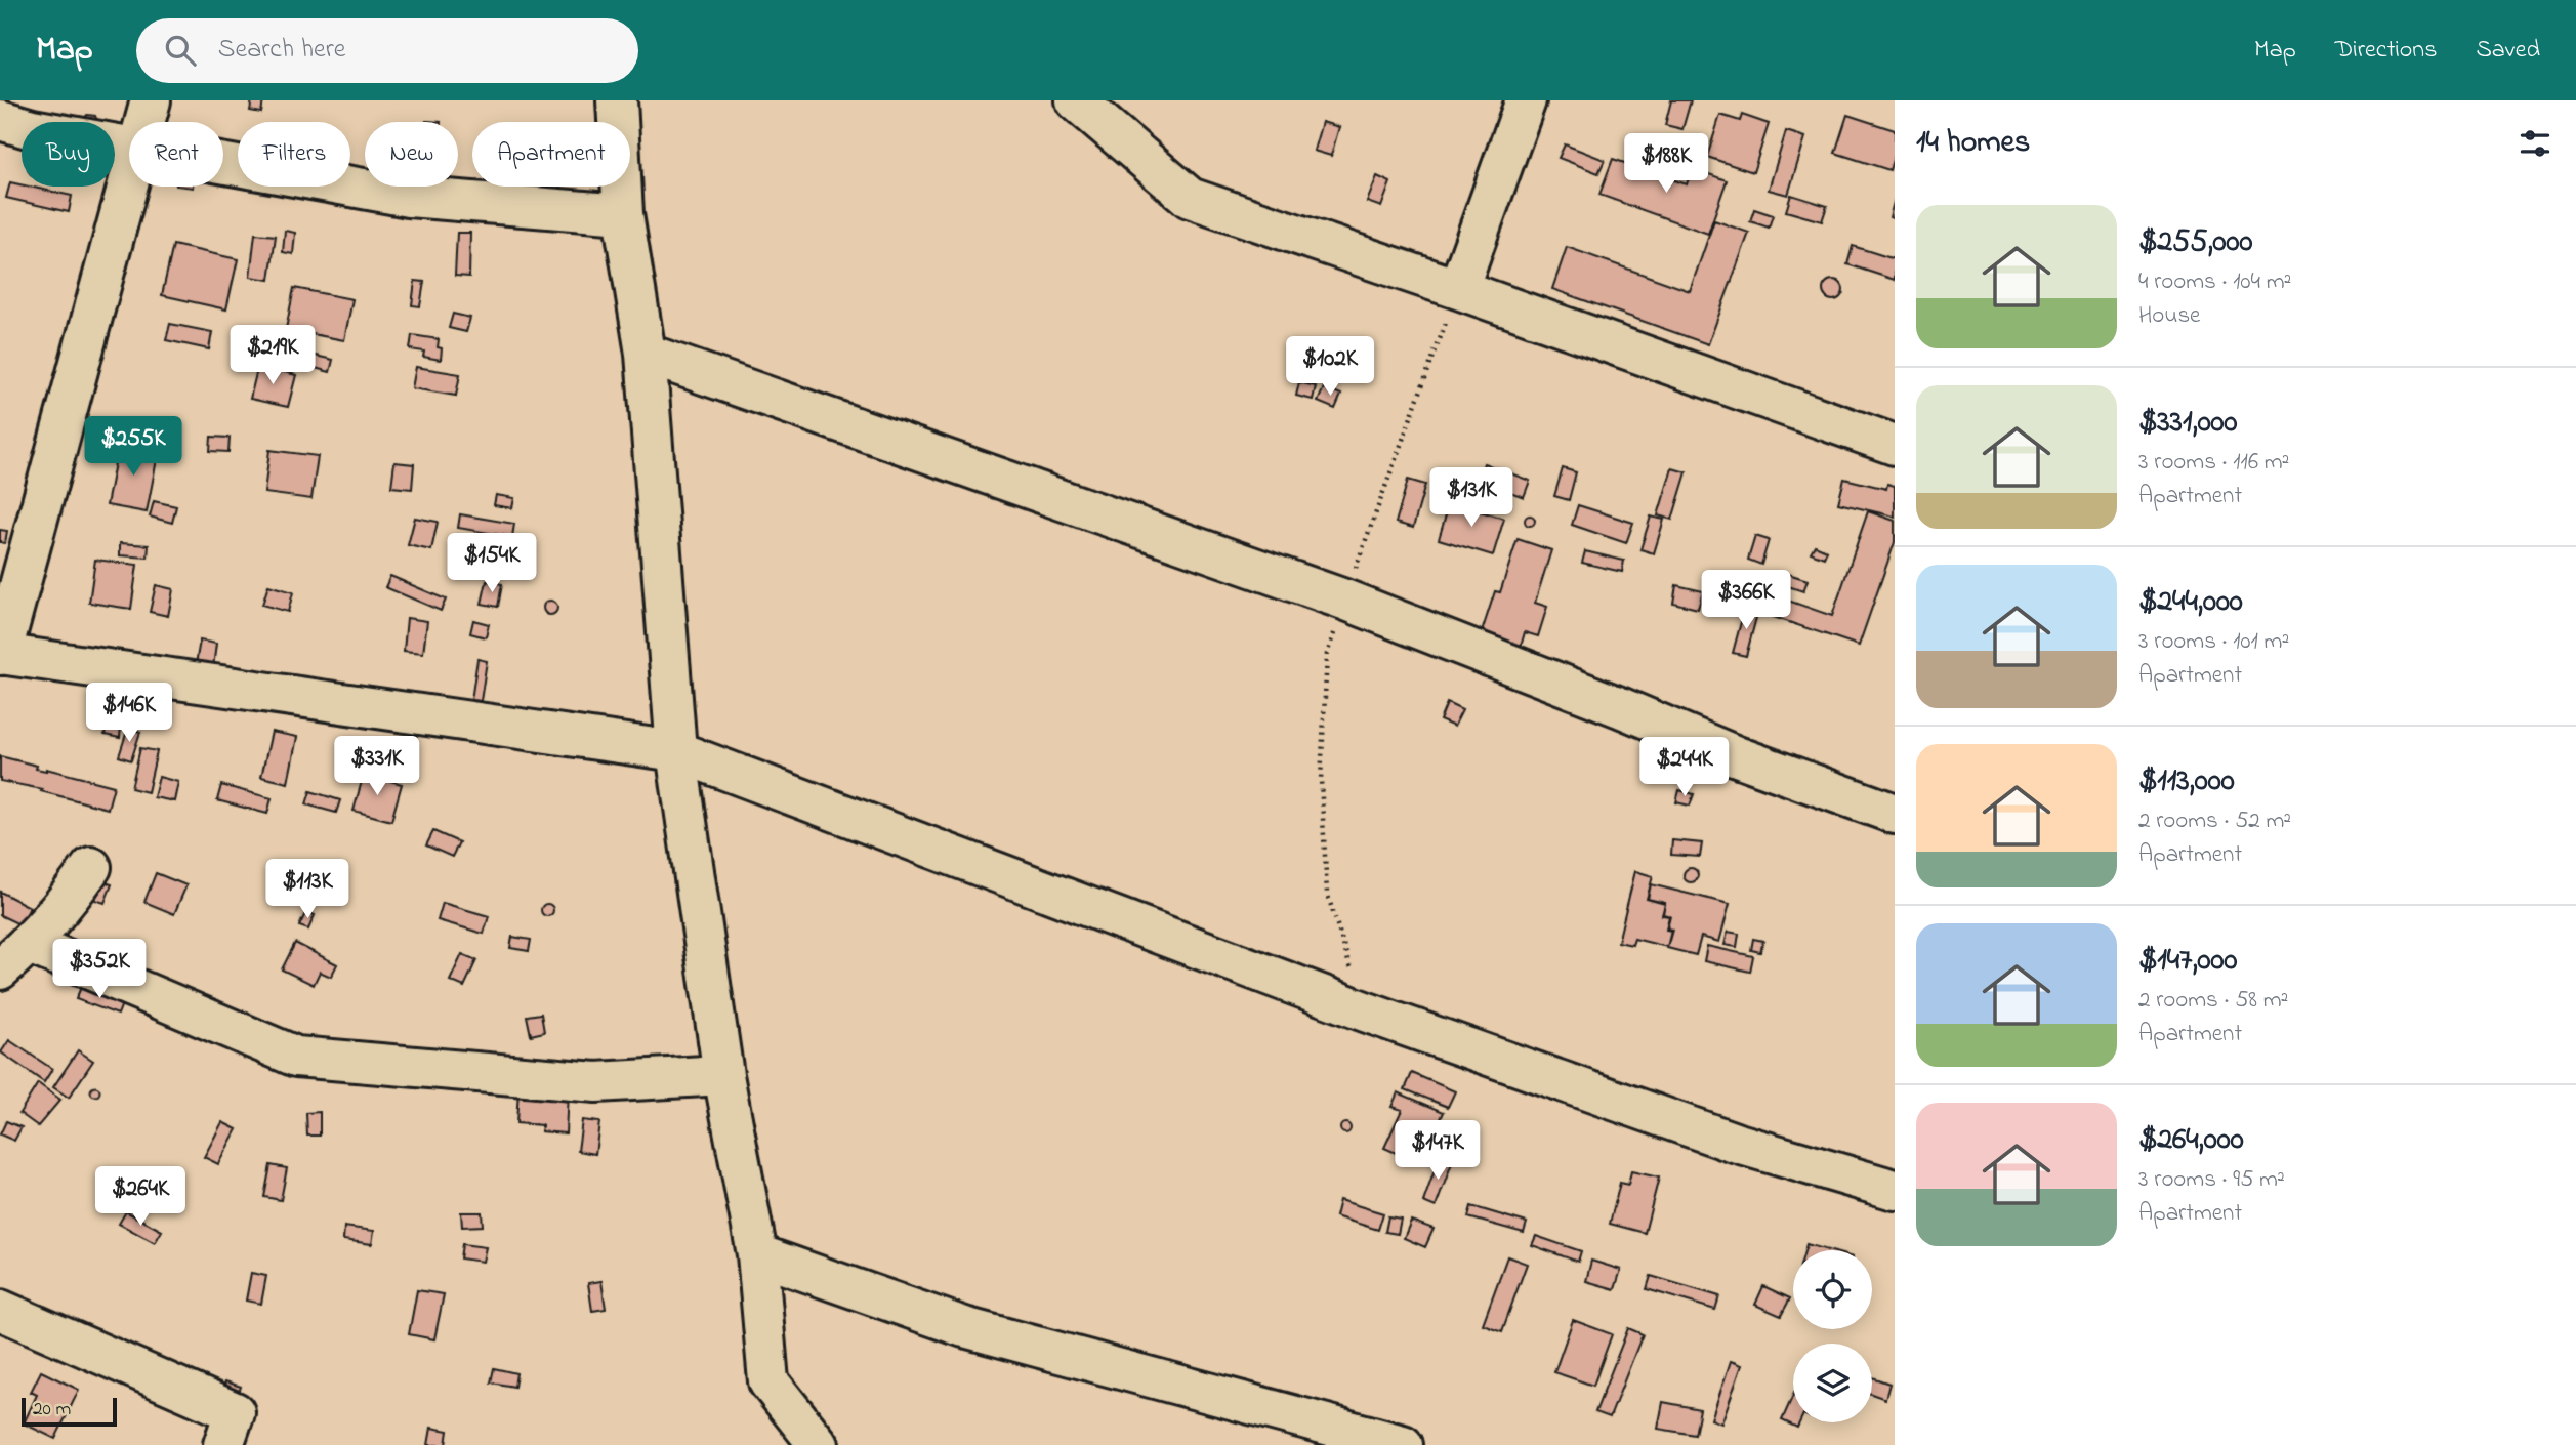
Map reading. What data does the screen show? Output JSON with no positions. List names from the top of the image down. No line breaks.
{"scale_bar":"20 m","page":{"header":"Map","search":"Search here","nav":["Map","Directions","Saved"],"heading":"14 homes","chip":["Buy","Rent","Filters","New","Apartment"],"price":["$188K","$219K","$102K","$255K","$131K","$154K","$366K","$146K","$331K","$244K","$113K","$352K","$147K","$264K"],"list":[{"name":"$255,000","note":"4 rooms · 104 m² · House"},{"name":"$331,000","note":"3 rooms · 116 m² · Apartment"},{"name":"$244,000","note":"3 rooms · 101 m² · Apartment"},{"name":"$113,000","note":"2 rooms · 52 m² · Apartment"},{"name":"$147,000","note":"2 rooms · 58 m² · Apartment"},{"name":"$264,000","note":"3 rooms · 95 m² · Apartment"}],"scale":"20 m"}}
